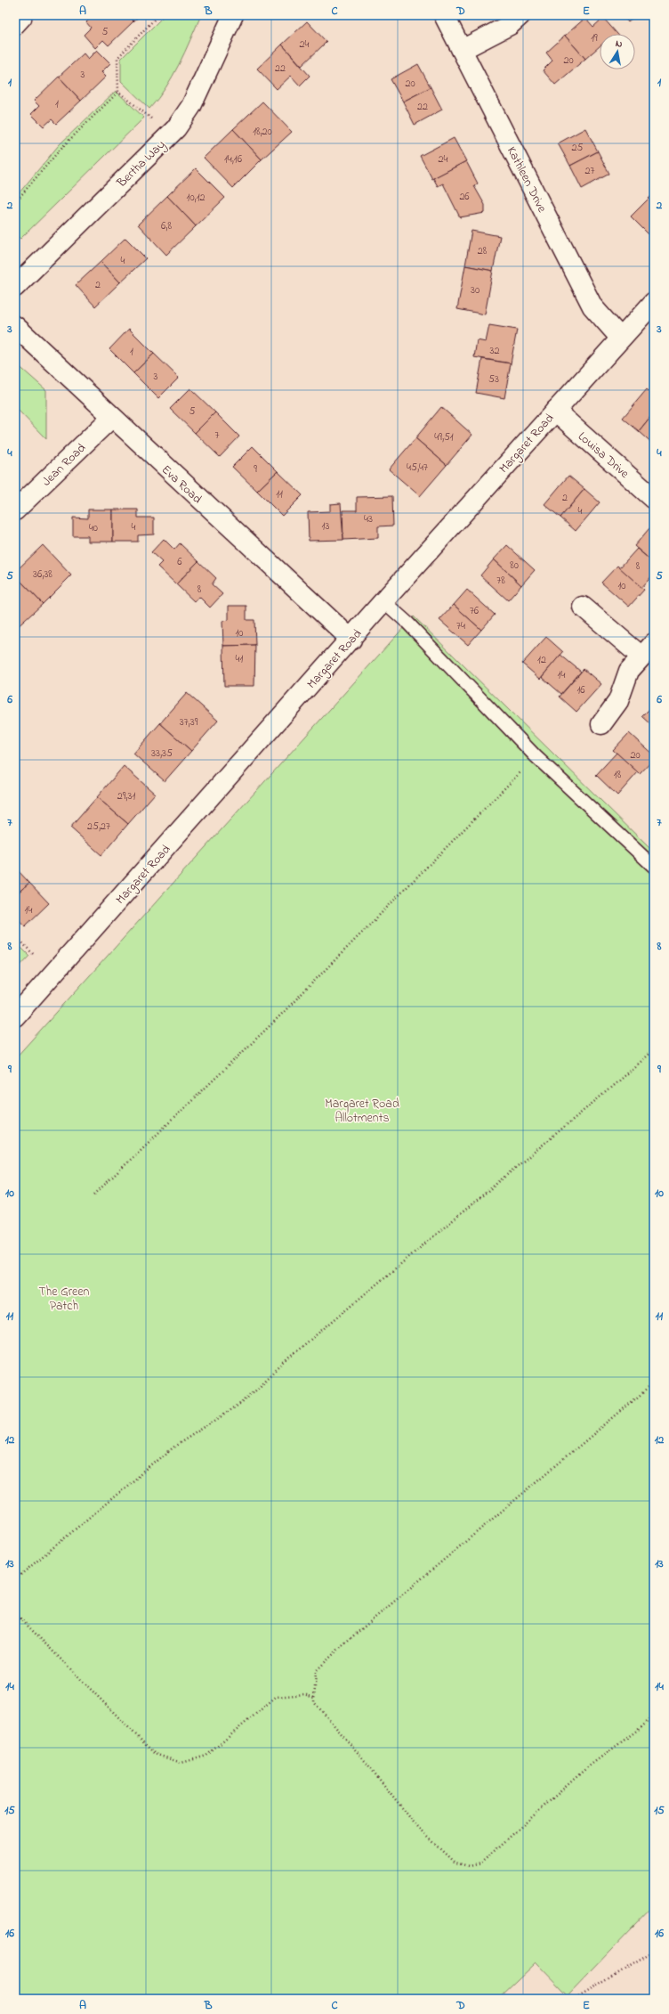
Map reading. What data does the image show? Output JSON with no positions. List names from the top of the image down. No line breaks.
{"streets":{"street":["Bertha Way","Kathleen Drive","Margaret Road","Louisa Drive","Jean Road","Eva Road"]},"crossings":[["Kathleen Drive","Margaret Road"],["Margaret Road","Louisa Drive"],["Margaret Road","Eva Road"],["Jean Road","Eva Road"]],"parks":["Margaret Road Allotments","The Green Patch"],"house_numbers":["5","19","24","20","22","3","20","1","22","18,20","25","14,16","24","27","26","10,12","6,8","28","4","2","30","32","1","3","53","5","7","49,51","45,47","9","11","2","4","43","13","4","40","6","80","8","36,38","78","10","8","76","74","10","41","12","14","16","37,39","33,35","20","18","29,31","25,27","14"],"north":"top","grid":{"columns":["A","B","C","D","E"],"rows":["1","2","3","4","5","6","7","8","9","10","11","12","13","14","15","16"]}}
